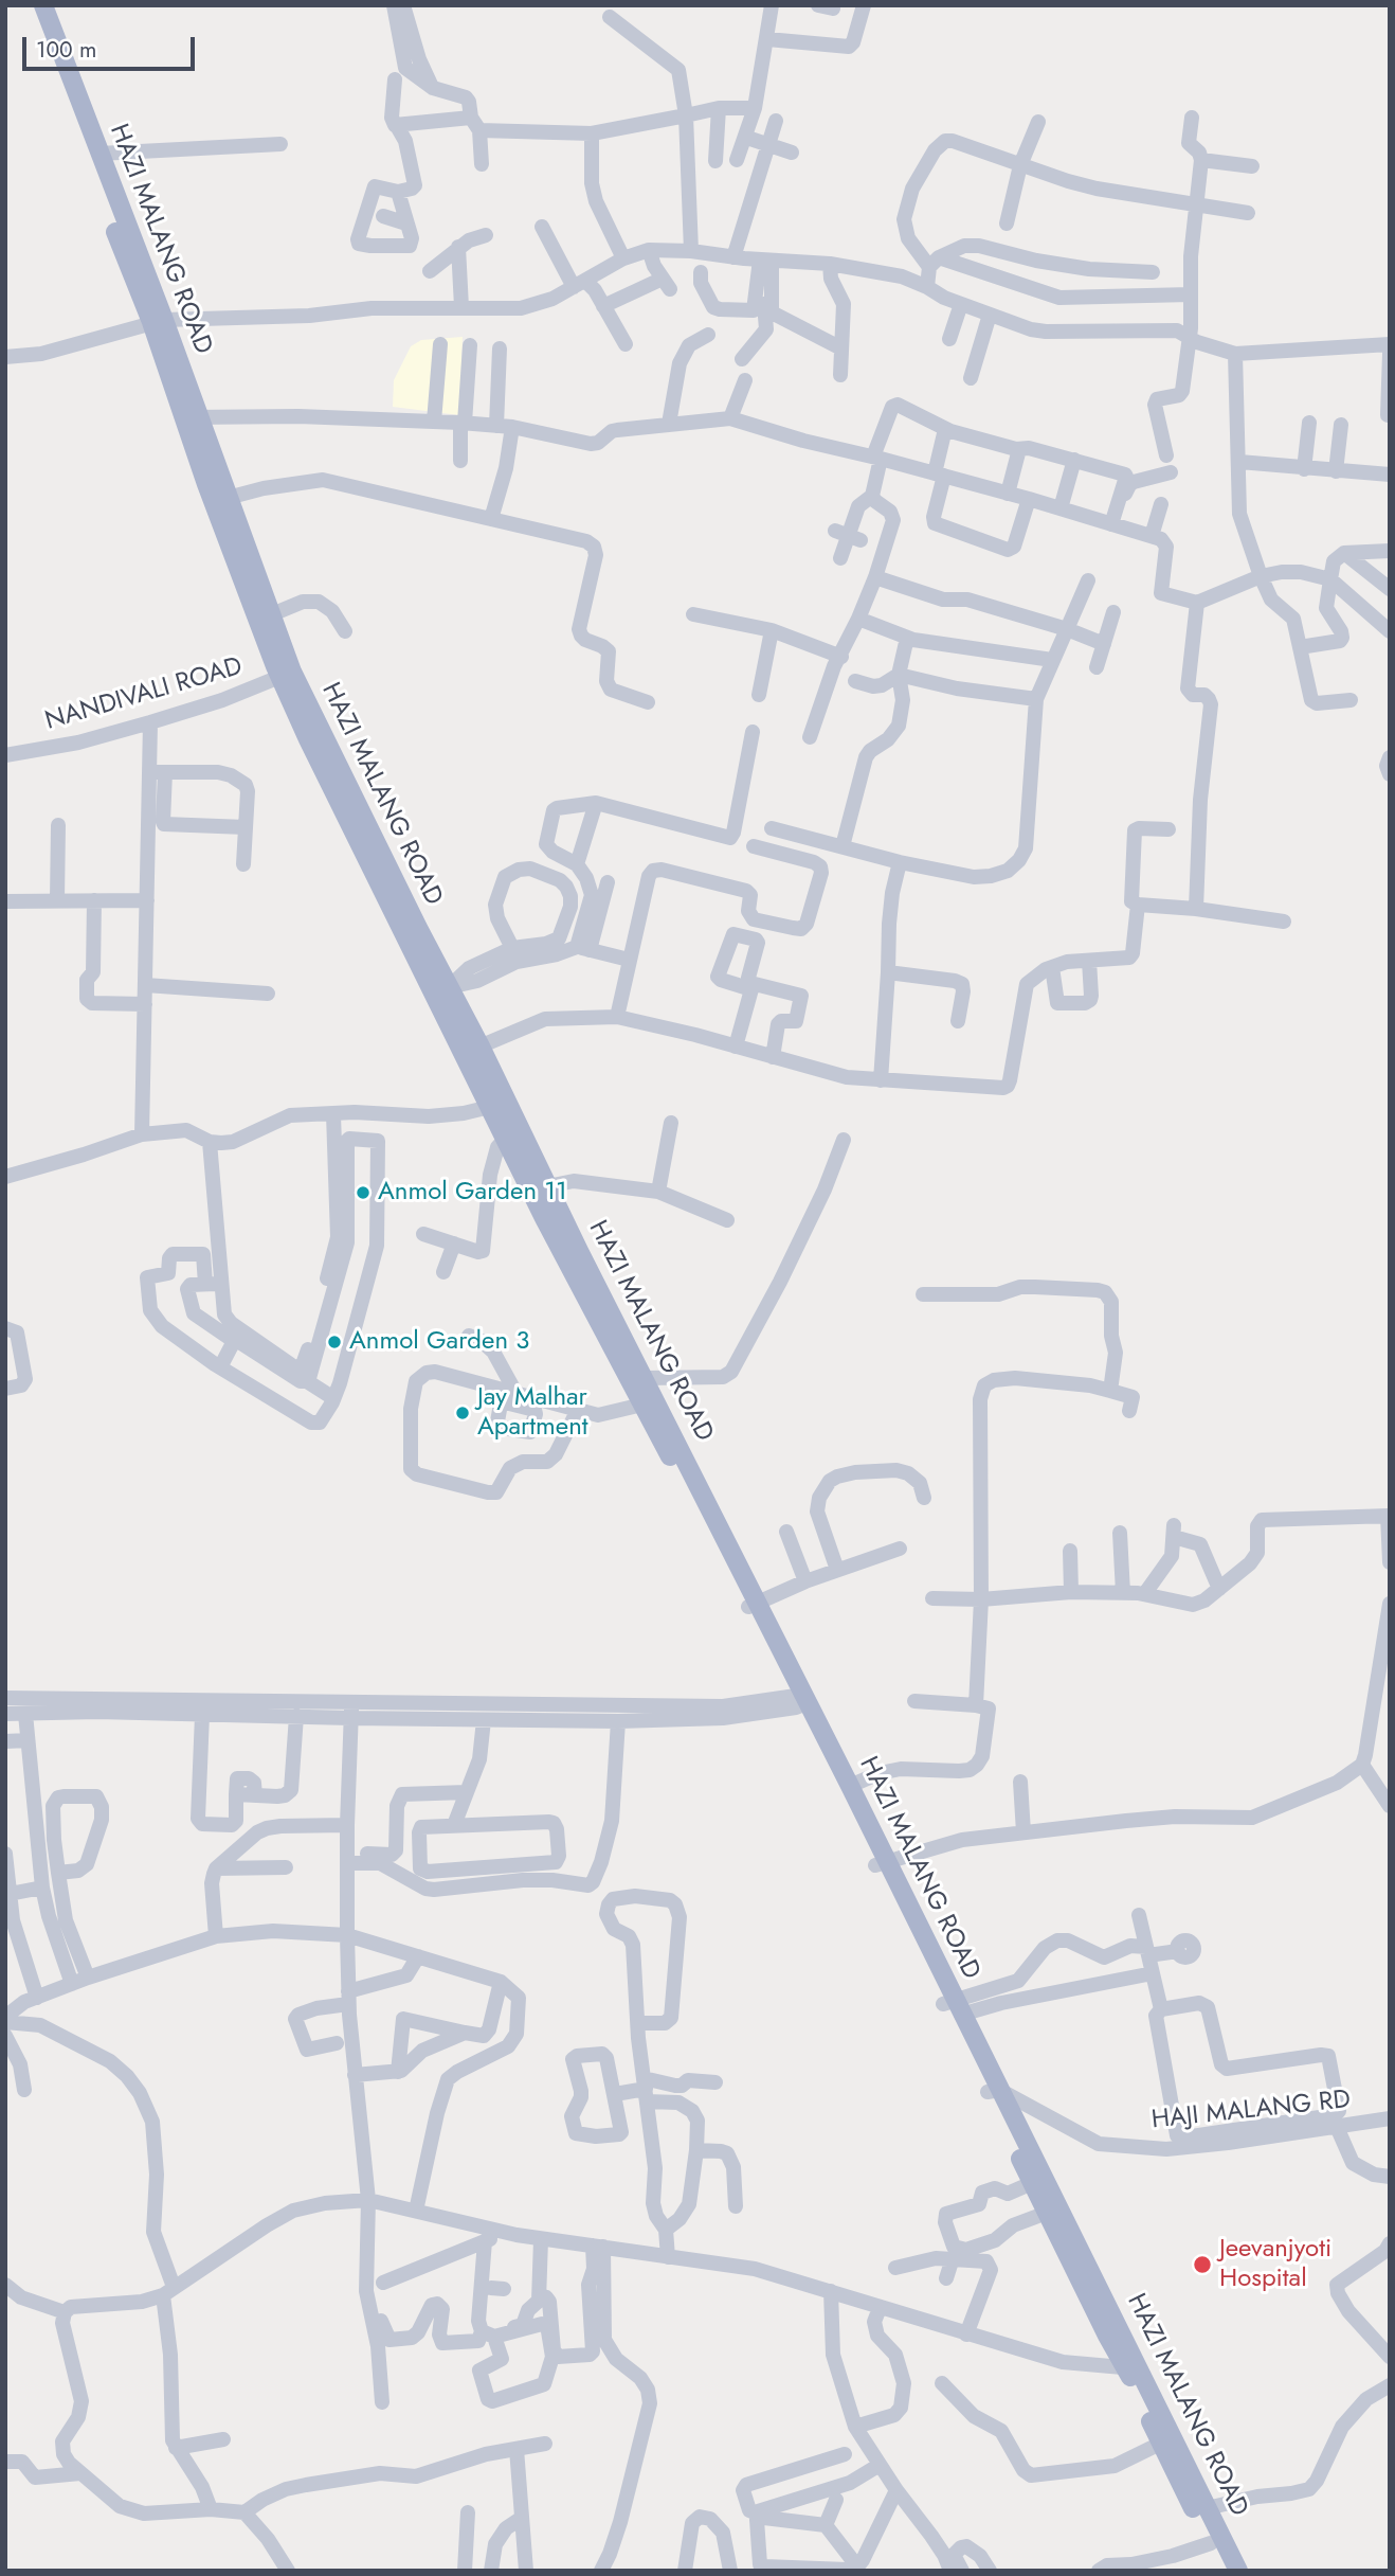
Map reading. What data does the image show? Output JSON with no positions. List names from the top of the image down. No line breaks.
{"streets":{"main road":["HAZI MALANG ROAD"],"street":["NANDIVALI ROAD","HAJI MALANG RD"]},"crossings":[["HAZI MALANG ROAD","NANDIVALI ROAD"],["HAZI MALANG ROAD","HAJI MALANG RD"]],"places":["Anmol Garden 11","Anmol Garden 3","Jay Malhar Apartment","Jeevanjyoti Hospital"],"scale_bar":"100 m"}
